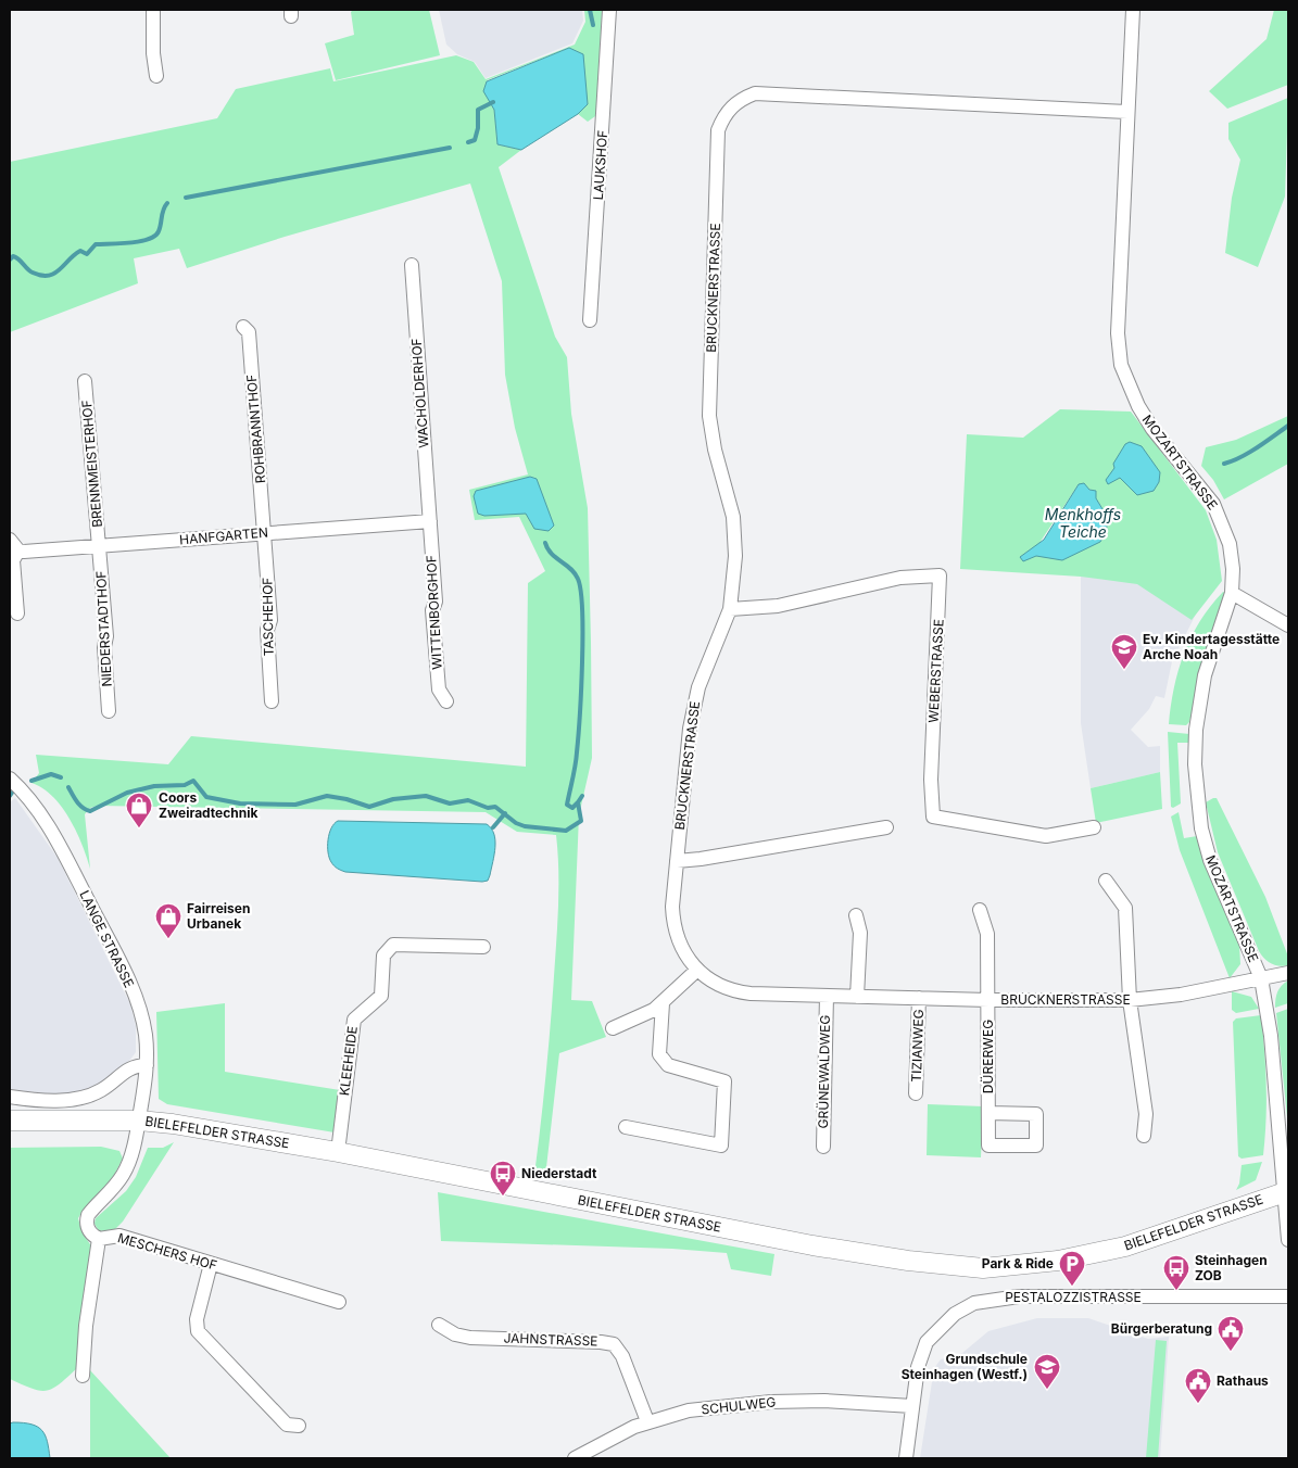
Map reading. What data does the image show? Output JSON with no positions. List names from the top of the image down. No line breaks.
{"streets":{"main road":["BIELEFELDER STRASSE"],"street":["LAUKSHOF","BRUCKNERSTRASSE","WACHOLDERHOF","ROHBRANNTHOF","MOZARTSTRASSE","BRENNMEISTERHOF","HANFGARTEN","WITTENBORGHOF","TASCHEHOF","NIEDERSTADTHOF","WEBERSTRASSE","LANGE STRASSE","TIZIANWEG","DÜRERWEG","KLEEHEIDE","GRÜNEWALDWEG","MESCHERS HOF","PESTALOZZISTRASSE","JAHNSTRASSE","SCHULWEG"]},"crossings":[["BRUCKNERSTRASSE","MOZARTSTRASSE"],["BRUCKNERSTRASSE","WEBERSTRASSE"],["BRUCKNERSTRASSE","TIZIANWEG"],["BRUCKNERSTRASSE","DÜRERWEG"],["BRUCKNERSTRASSE","GRÜNEWALDWEG"],["WACHOLDERHOF","HANFGARTEN"],["WACHOLDERHOF","WITTENBORGHOF"],["ROHBRANNTHOF","HANFGARTEN"],["ROHBRANNTHOF","TASCHEHOF"],["MOZARTSTRASSE","BIELEFELDER STRASSE"],["BRENNMEISTERHOF","HANFGARTEN"],["BRENNMEISTERHOF","NIEDERSTADTHOF"],["HANFGARTEN","WITTENBORGHOF"],["HANFGARTEN","TASCHEHOF"],["HANFGARTEN","NIEDERSTADTHOF"],["LANGE STRASSE","BIELEFELDER STRASSE"],["LANGE STRASSE","MESCHERS HOF"],["KLEEHEIDE","BIELEFELDER STRASSE"],["BIELEFELDER STRASSE","MESCHERS HOF"],["PESTALOZZISTRASSE","SCHULWEG"],["JAHNSTRASSE","SCHULWEG"]],"water":["Menkhoffs Teiche"],"places":{"school or university":["Ev. Kindertagesstätte Arche Noah","Grundschule Steinhagen (Westf.)"],"shop":["Coors Zweiradtechnik","Fairreisen Urbanek"],"bus stop":["Niederstadt","Steinhagen ZOB"],"parking":["Park & Ride"],"public building":["Bürgerberatung","Rathaus"]}}
